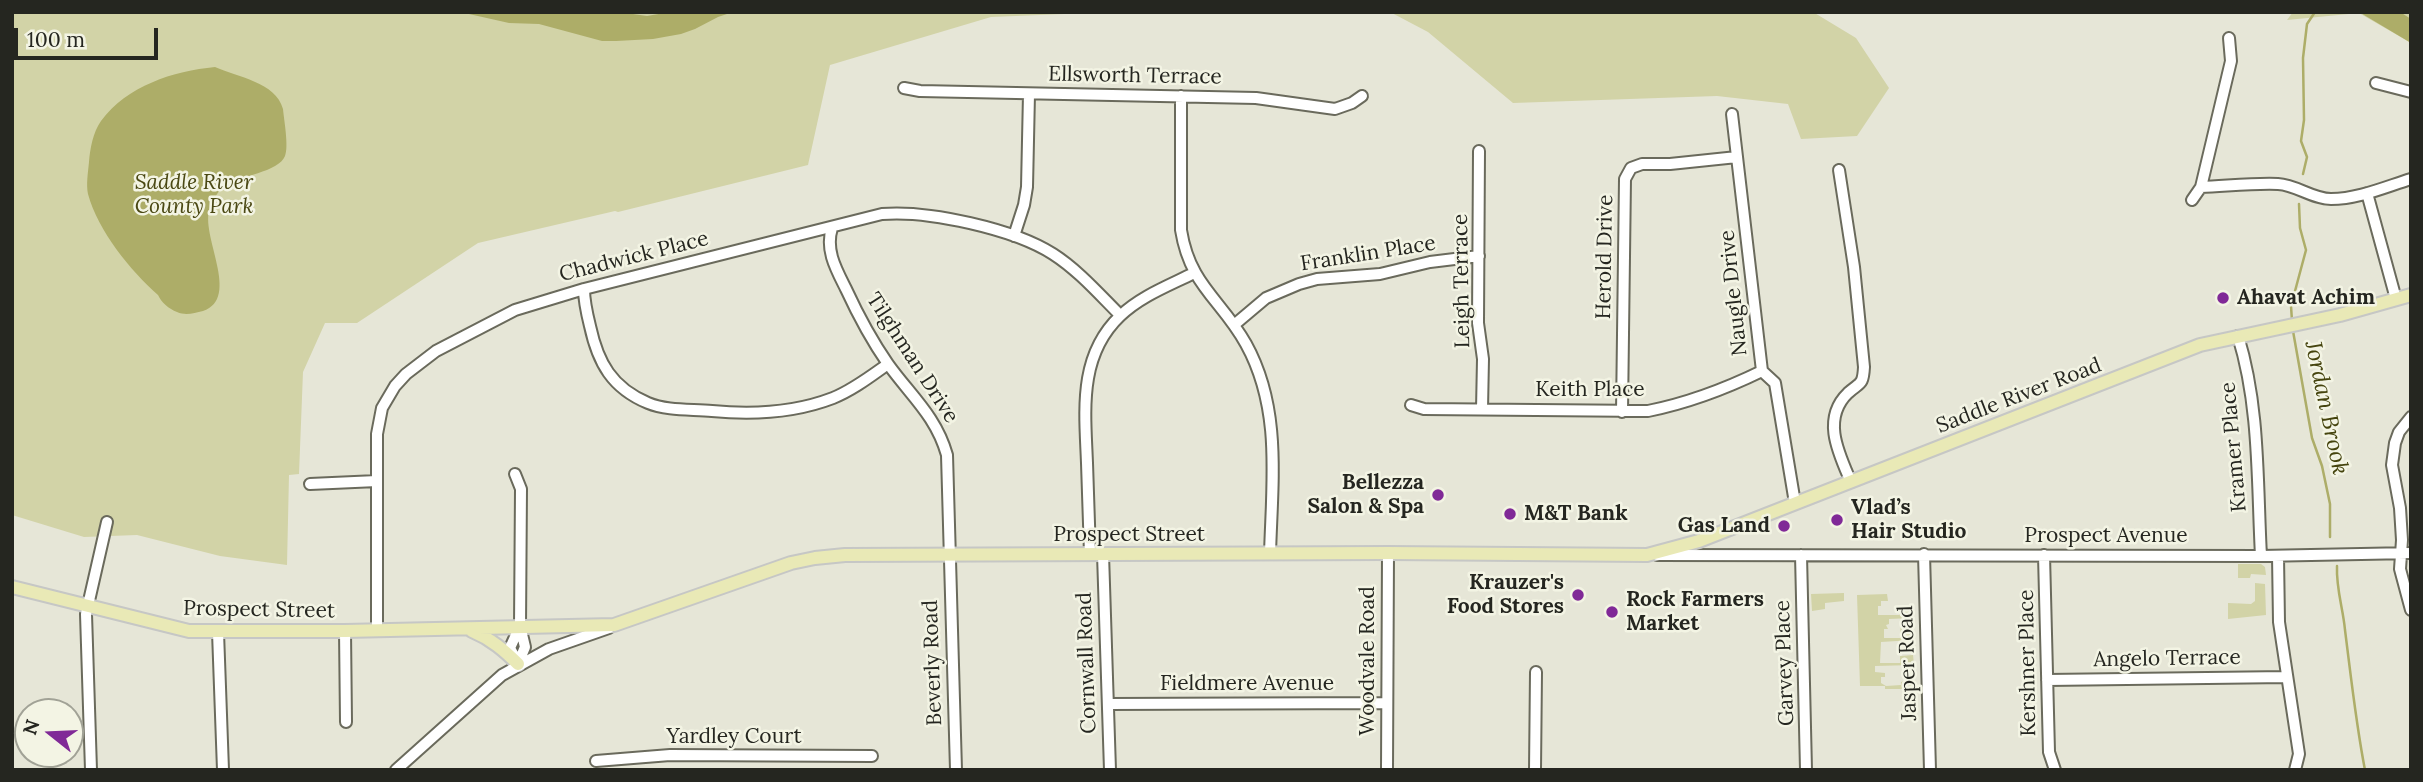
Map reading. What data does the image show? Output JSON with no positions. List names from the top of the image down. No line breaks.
{"streets":{"main road":["Saddle River Road","Prospect Street"],"street":["Ellsworth Terrace","Franklin Place","Chadwick Place","Herold Drive","Leigh Terrace","Naugle Drive","Tilghman Drive","Keith Place","Kramer Place","Prospect Avenue","Angelo Terrace","Woodvale Road","Beverly Road","Cornwall Road","Garvey Place","Jasper Road","Kershner Place","Fieldmere Avenue","Yardley Court"]},"crossings":[["Franklin Place","Leigh Terrace"],["Chadwick Place","Tilghman Drive"],["Chadwick Place","Prospect Street"],["Chadwick Place","Cornwall Road"],["Herold Drive","Naugle Drive"],["Herold Drive","Keith Place"],["Leigh Terrace","Keith Place"],["Naugle Drive","Keith Place"],["Naugle Drive","Saddle River Road"],["Tilghman Drive","Prospect Street"],["Tilghman Drive","Beverly Road"],["Saddle River Road","Kramer Place"],["Saddle River Road","Prospect Street"],["Kramer Place","Prospect Avenue"],["Prospect Street","Prospect Avenue"],["Prospect Street","Woodvale Road"],["Prospect Street","Beverly Road"],["Prospect Street","Cornwall Road"],["Prospect Street","Garvey Place"],["Prospect Avenue","Garvey Place"],["Prospect Avenue","Jasper Road"],["Prospect Avenue","Kershner Place"],["Angelo Terrace","Kershner Place"],["Woodvale Road","Fieldmere Avenue"],["Cornwall Road","Fieldmere Avenue"]],"water":["Jordan Brook"],"parks":["Saddle River County Park"],"places":["Ahavat Achim","Bellezza Salon & Spa","M&T Bank","Vlad’s Hair Studio","Gas Land","Krauzer's Food Stores","Rock Farmers Market"],"scale_bar":"100 m","north":"left"}
